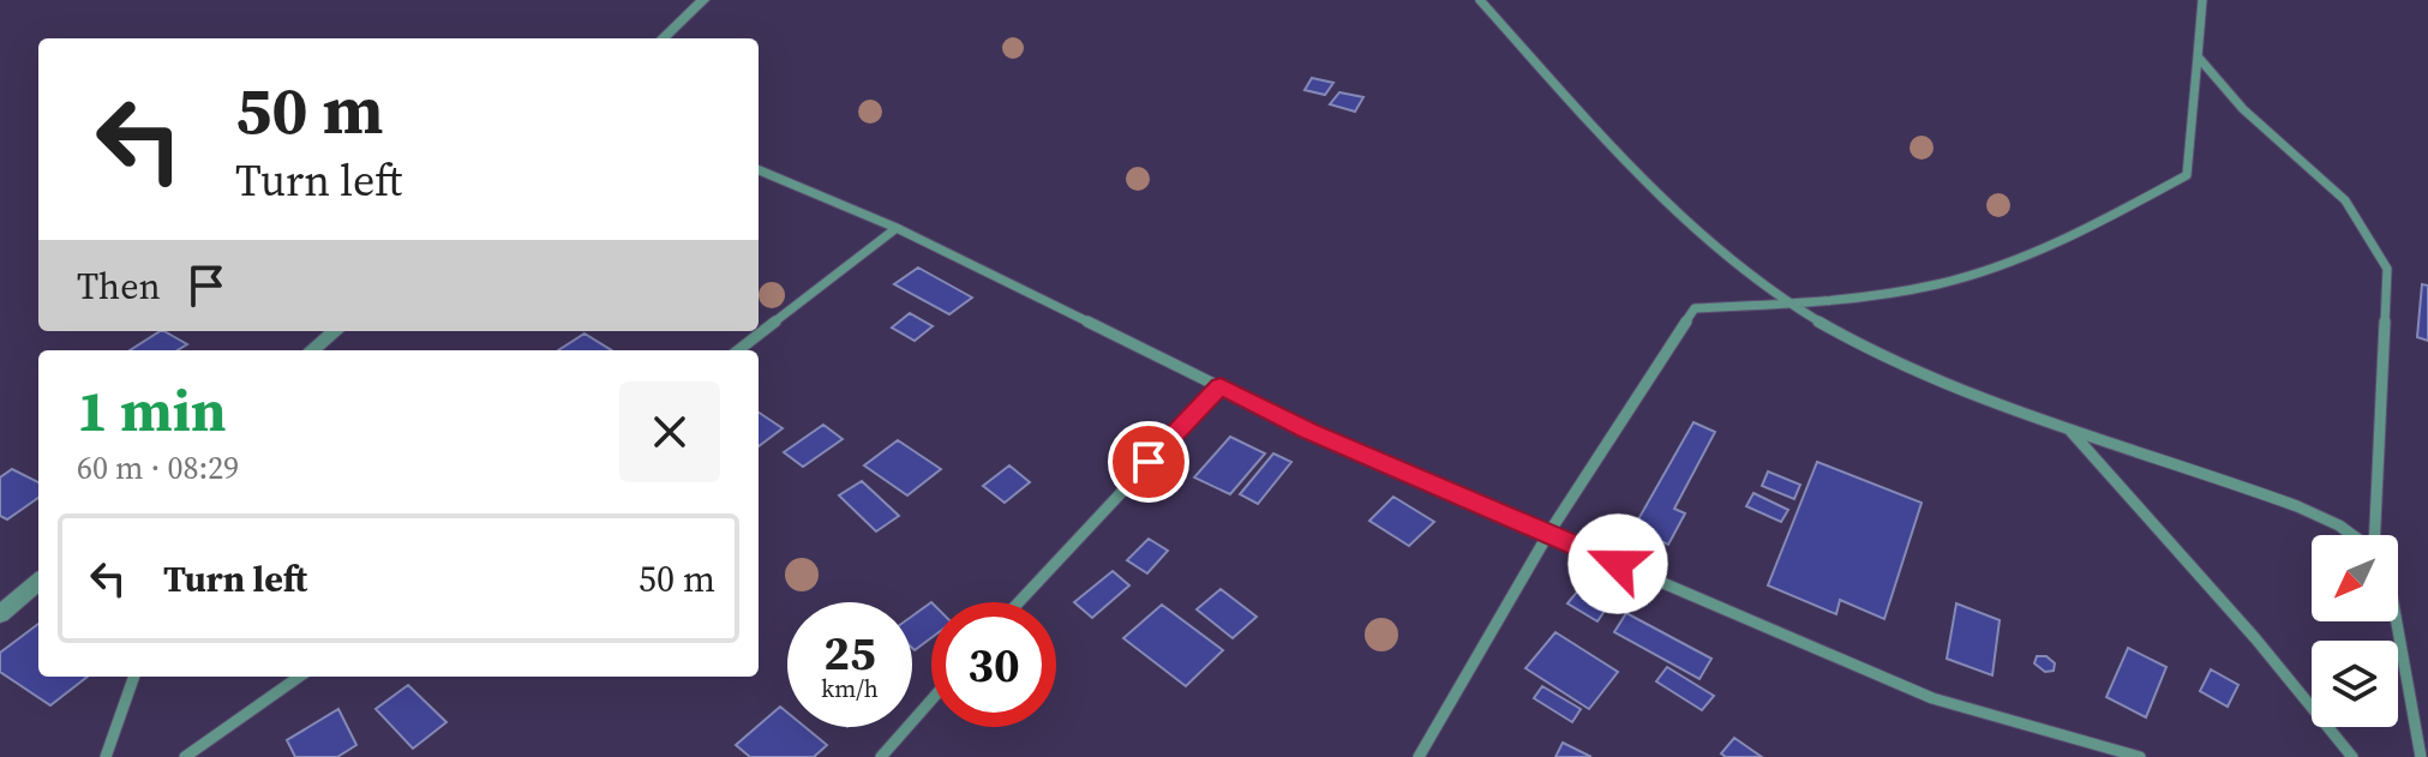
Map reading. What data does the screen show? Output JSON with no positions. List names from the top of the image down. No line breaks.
{"north":"bottom left","page":{"turn":["50 m","Turn left"],"then":"Then","heading":["1 min","60 m · 08:29"],"list":[{"name":"Turn left","value":"50 m"}],"speed":"25 km/h","limit":"30"}}
